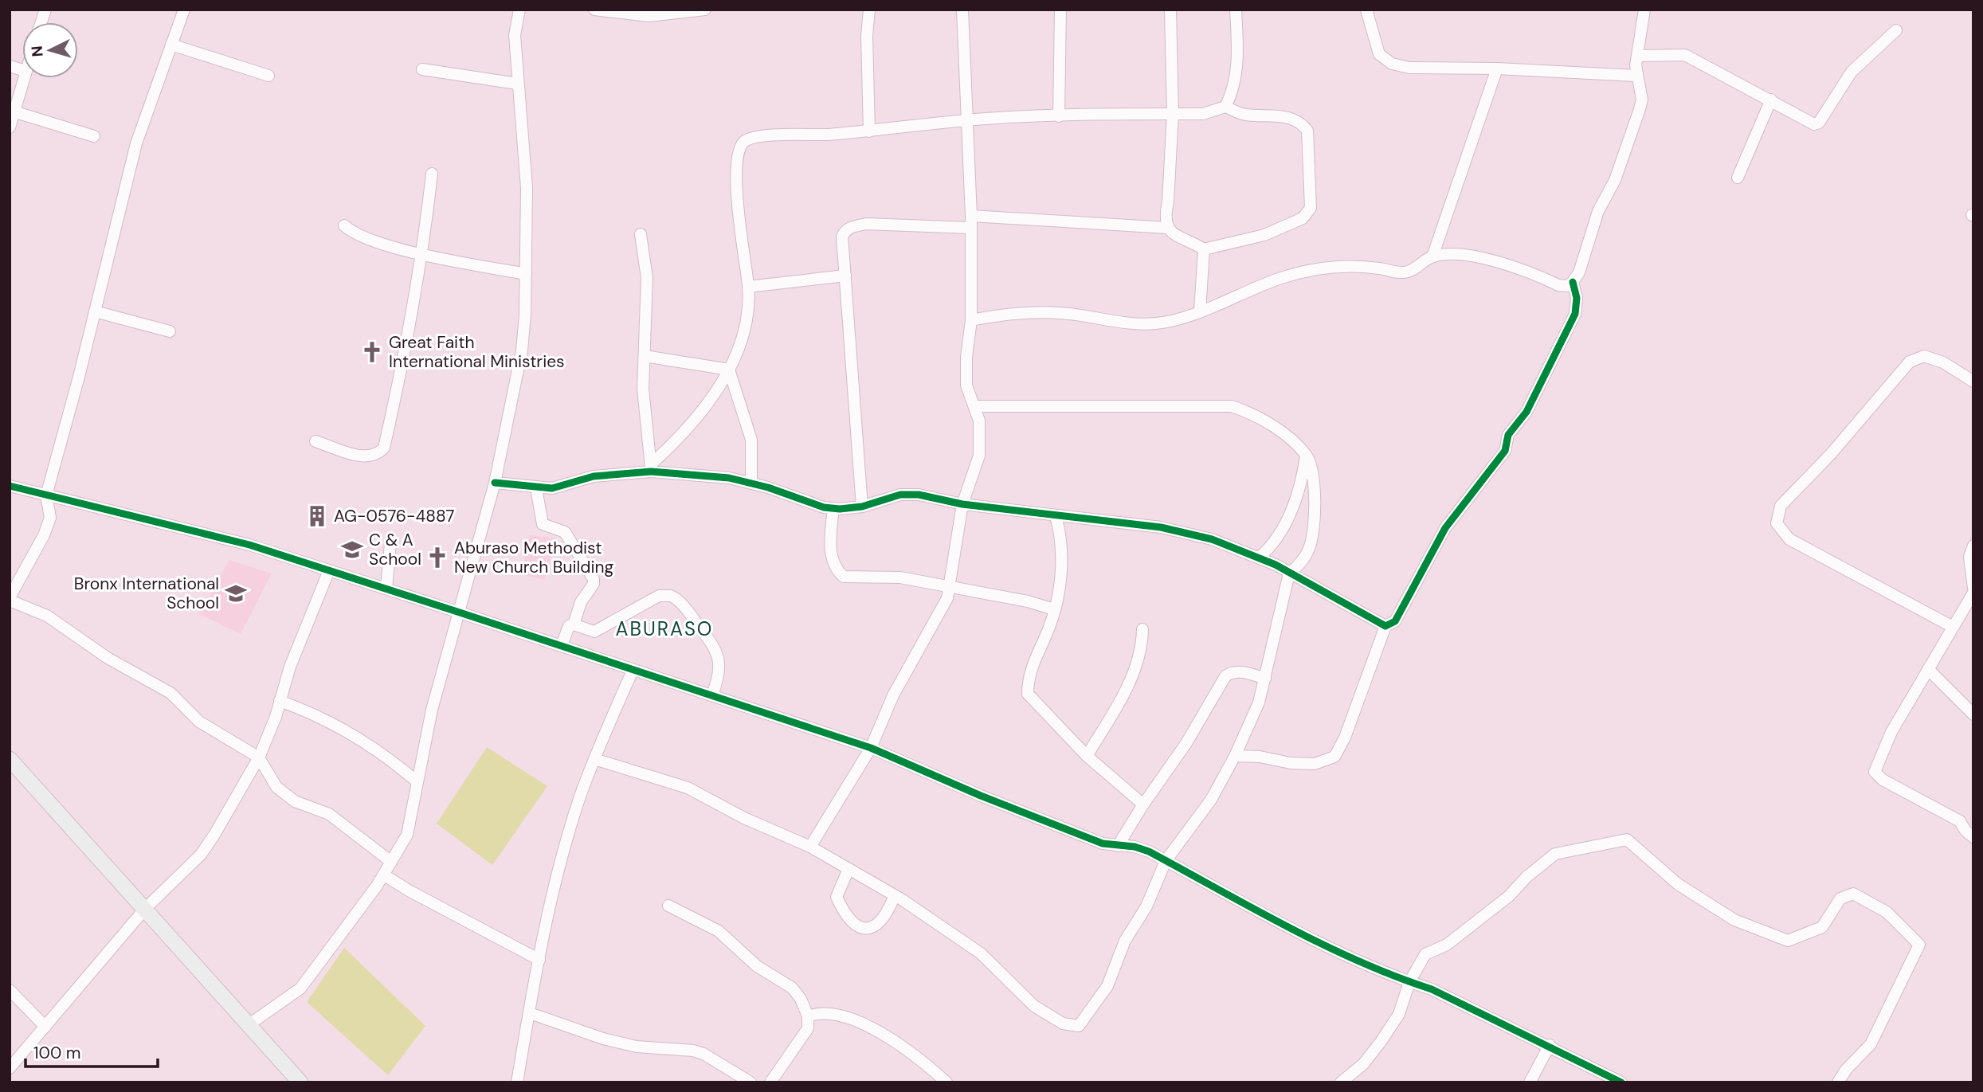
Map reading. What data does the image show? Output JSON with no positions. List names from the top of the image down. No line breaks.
{"districts":["ABURASO"],"places":{"church":["Great Faith International Ministries","Aburaso Methodist New Church Building"],"building":["AG-0576-4887"],"school or university":["C & A School","Bronx International School"]},"scale_bar":"100 m","north":"left"}
